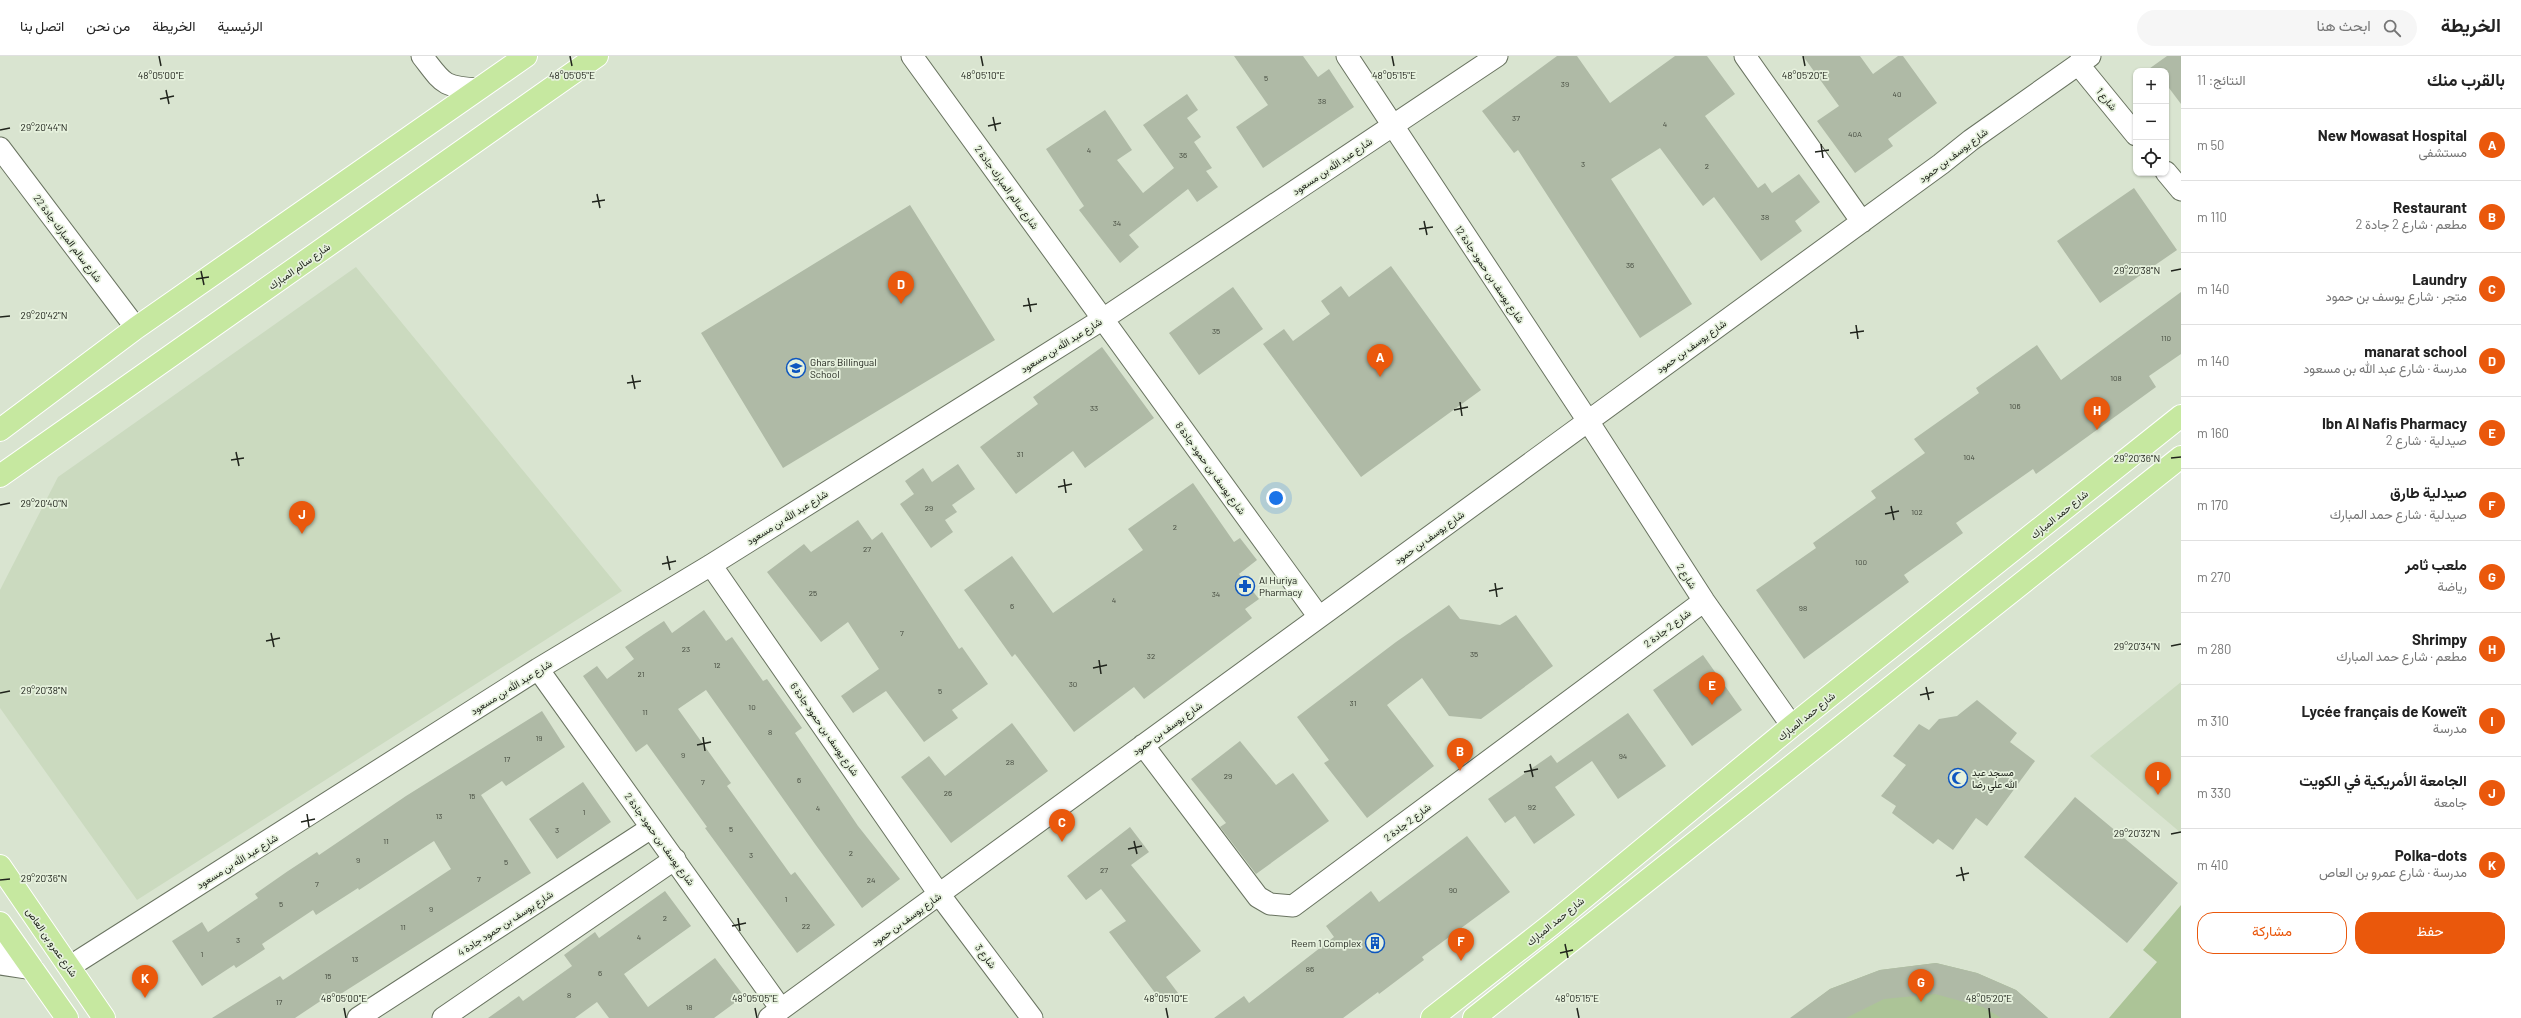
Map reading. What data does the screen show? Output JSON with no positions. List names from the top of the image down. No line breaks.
{"streets":{"main road":["شارع سالم المبارك","شارع حمد المبارك","شارع عمرو بن العاص"],"street":["شارع 1","شارع يوسف بن حمود","شارع عبد الله بن مسعود","شارع سالم المبارك جادة 2","شارع سالم المبارك جادة 22","شارع يوسف بن حمود جادة 12","شارع يوسف بن حمود جادة 8","شارع 2","شارع 2 جادة 2","شارع يوسف بن حمود جادة 6","شارع يوسف بن حمود جادة 2","شارع يوسف بن حمود جادة 4","شارع 3"]},"crossings":[["شارع 1","شارع يوسف بن حمود"],["شارع يوسف بن حمود","شارع يوسف بن حمود جادة 12"],["شارع يوسف بن حمود","شارع يوسف بن حمود جادة 8"],["شارع يوسف بن حمود","شارع 2"],["شارع يوسف بن حمود","شارع 2 جادة 2"],["شارع يوسف بن حمود","شارع يوسف بن حمود جادة 6"],["شارع يوسف بن حمود","شارع يوسف بن حمود جادة 2"],["شارع يوسف بن حمود","شارع 3"],["شارع عبد الله بن مسعود","شارع سالم المبارك جادة 2"],["شارع عبد الله بن مسعود","شارع يوسف بن حمود جادة 12"],["شارع عبد الله بن مسعود","شارع يوسف بن حمود جادة 8"],["شارع عبد الله بن مسعود","شارع يوسف بن حمود جادة 6"],["شارع عبد الله بن مسعود","شارع يوسف بن حمود جادة 2"],["شارع عبد الله بن مسعود","شارع عمرو بن العاص"],["شارع سالم المبارك جادة 2","شارع يوسف بن حمود جادة 8"],["شارع يوسف بن حمود جادة 12","شارع 2"],["شارع حمد المبارك","شارع 2"],["شارع 2","شارع 2 جادة 2"],["شارع يوسف بن حمود جادة 6","شارع 3"],["شارع يوسف بن حمود جادة 2","شارع يوسف بن حمود جادة 4"]],"places":{"school or university":["Ghars Billingual School"],"pharmacy":["Al Huriya Pharmacy"],"mosque":["مسجد عبد الله علي رضا"],"building":["Reem 1 Complex"]},"house_numbers":["5","39","40","38","37","4","40A","4","36","3","2","38","34","36","35","110","108","106","33","31","104","29","102","2","27","100","25","34","4","6","98","7","23","35","32","12","21","30","5","31","10","11","8","19","9","94","17","28","29","6","7","26","15","92","4","1","13","5","3","11","2","3","9","5","27","7","24","7","90","1","5","9","2","22","11","4","3","1","13","86","6","15","8","17","18"],"page":{"header":"الخريطة","search":"ابحث هنا","nav":["الرئيسية","الخريطة","من نحن","اتصل بنا"],"heading":["بالقرب منك","النتائج: 11"],"map_buttons":["+","−"],"list":[{"mark":"A","name":"New Mowasat Hospital","note":"مستشفى","value":"50 m"},{"mark":"B","name":"Restaurant","note":"مطعم · شارع 2 جادة 2","value":"110 m"},{"mark":"C","name":"Laundry","note":"متجر · شارع يوسف بن حمود","value":"140 m"},{"mark":"D","name":"manarat school","note":"مدرسة · شارع عبد الله بن مسعود","value":"140 m"},{"mark":"E","name":"Ibn Al Nafis Pharmacy","note":"صيدلية · شارع 2","value":"160 m"},{"mark":"F","name":"صيدلية طارق","note":"صيدلية · شارع حمد المبارك","value":"170 m"},{"mark":"G","name":"ملعب ثامر","note":"رياضة","value":"270 m"},{"mark":"H","name":"Shrimpy","note":"مطعم · شارع حمد المبارك","value":"280 m"},{"mark":"I","name":"Lycée français de Koweït","note":"مدرسة","value":"310 m"},{"mark":"J","name":"الجامعة الأمريكية في الكويت","note":"جامعة","value":"330 m"},{"mark":"K","name":"Polka-dots","note":"مدرسة · شارع عمرو بن العاص","value":"410 m"}],"pins":["D","A","H","J","E","B","I","C","F","K","G"],"buttons":["حفظ","مشاركة"]},"coordinates":["48°05'00\"E","48°05'05\"E","48°05'10\"E","48°05'15\"E","48°05'20\"E","29°20'44\"N","29°20'38\"N","29°20'42\"N","29°20'36\"N","29°20'40\"N","29°20'34\"N","29°20'32\"N"]}
